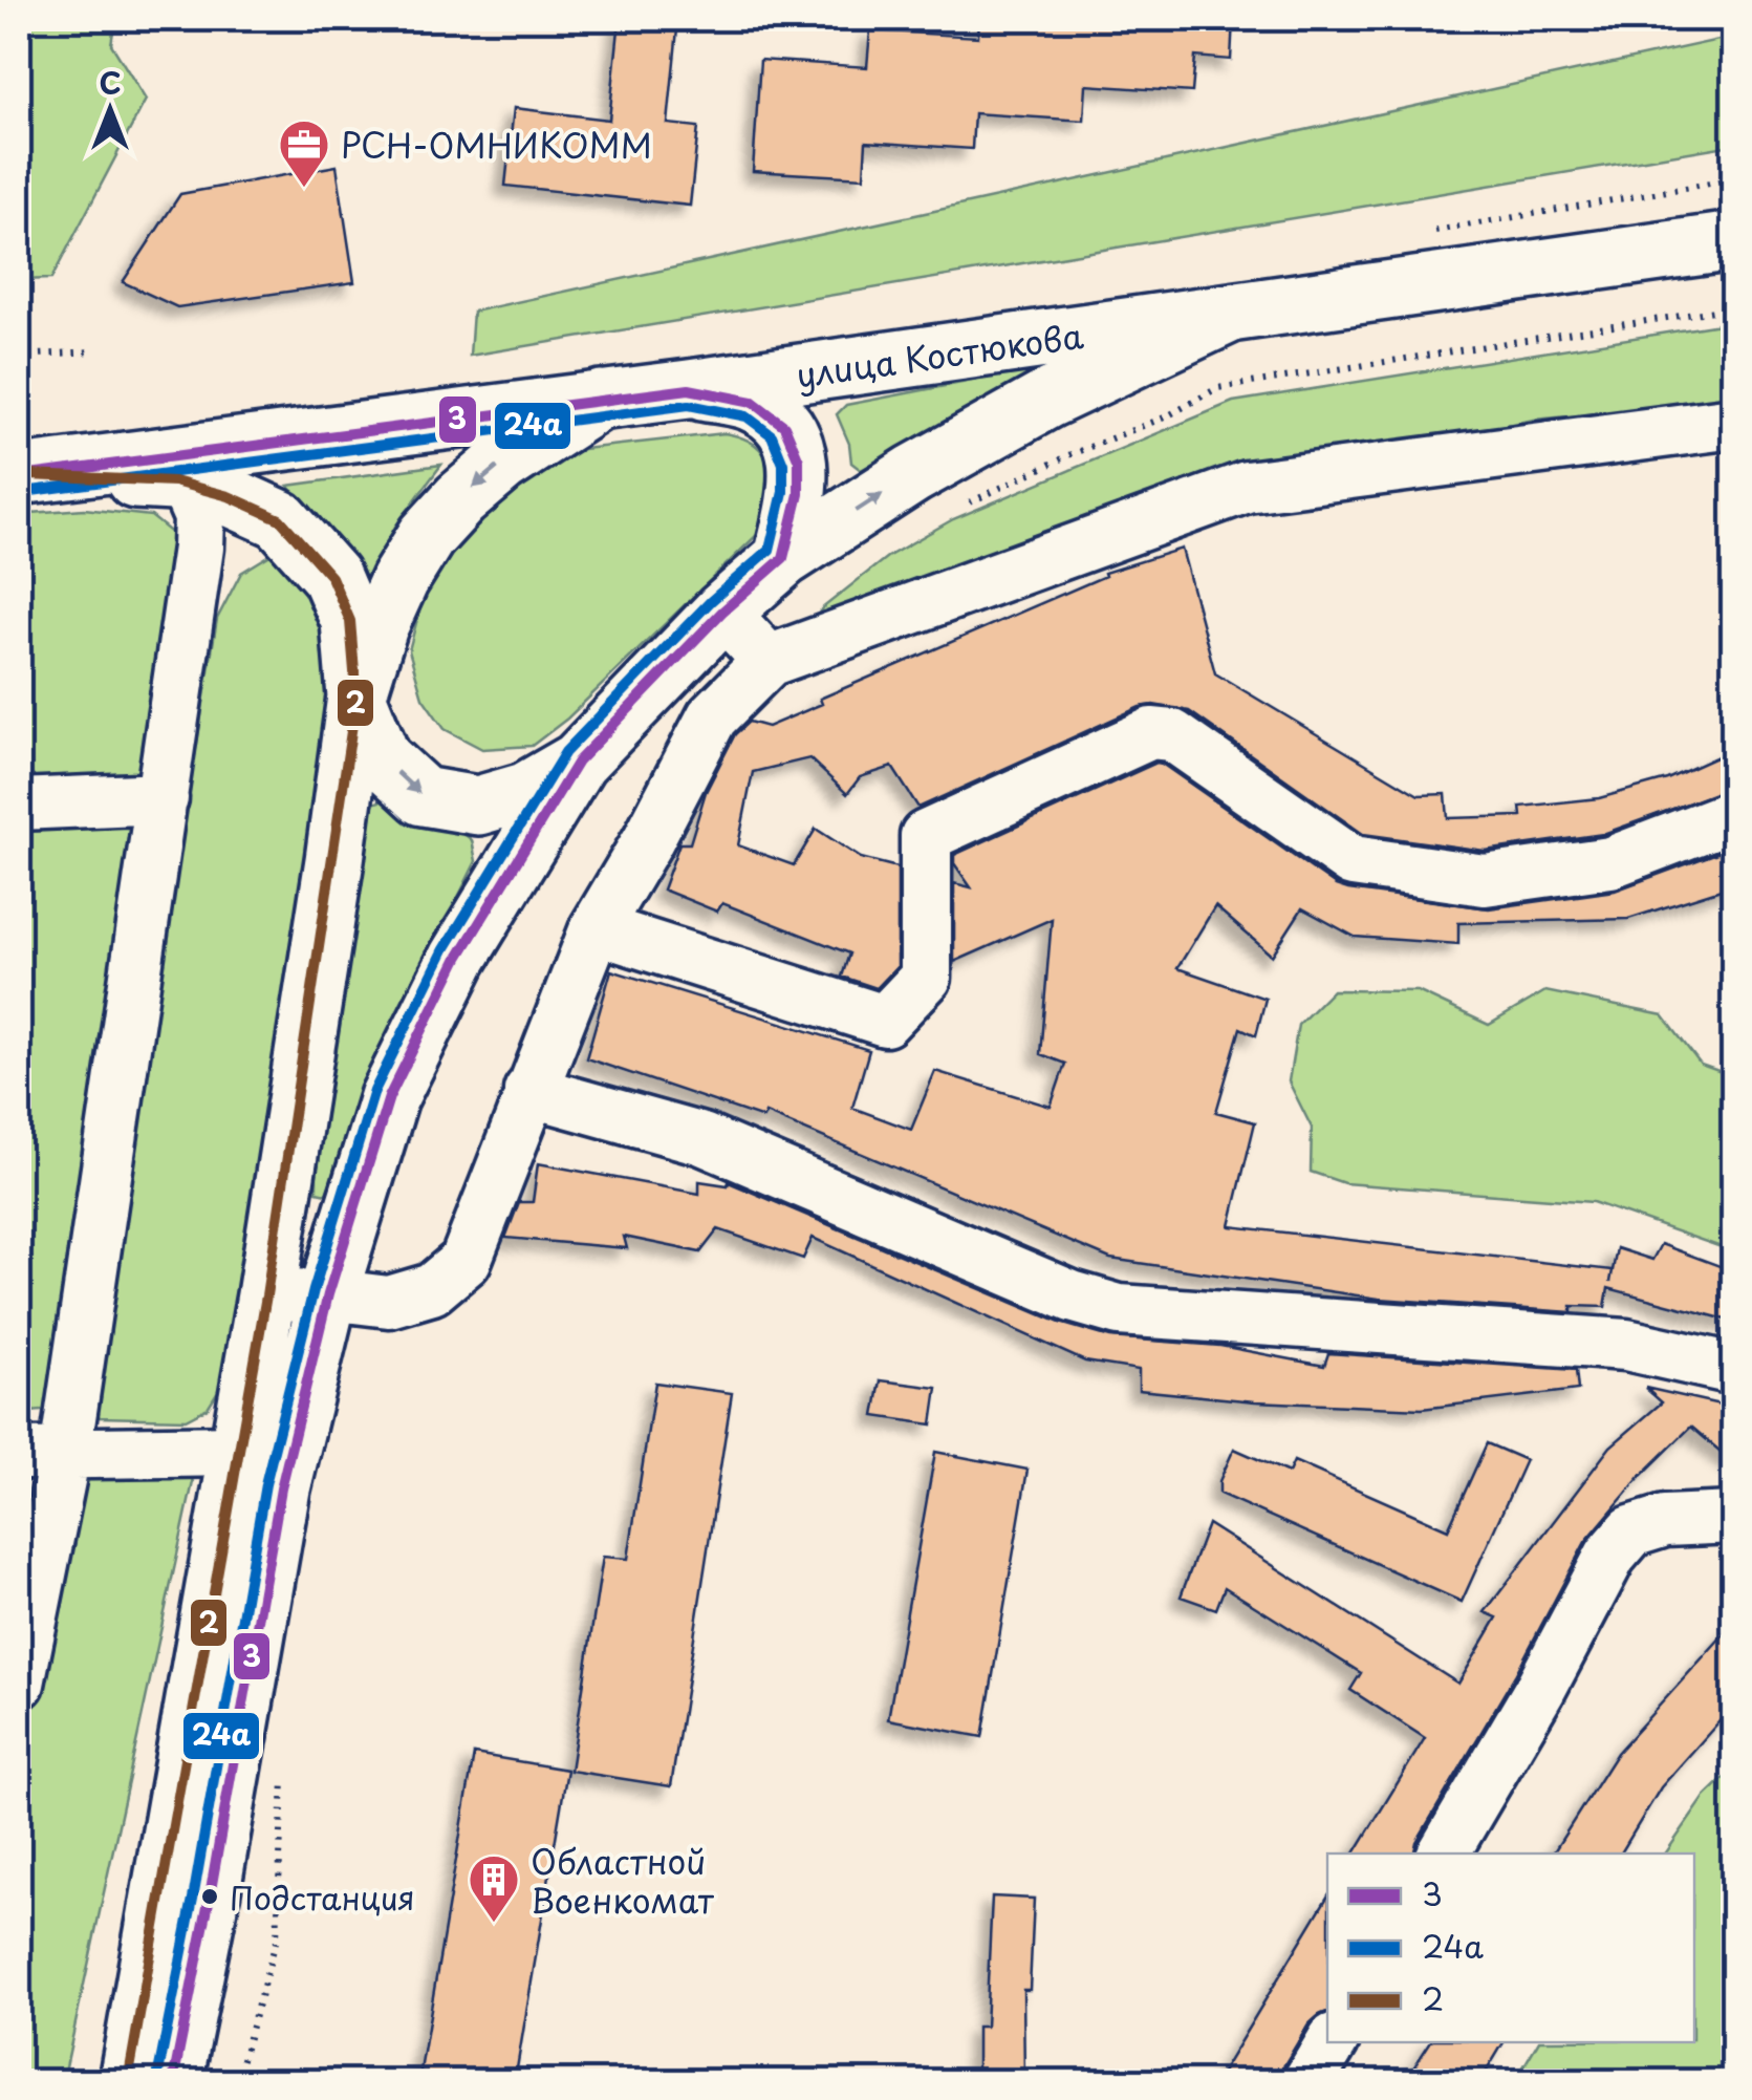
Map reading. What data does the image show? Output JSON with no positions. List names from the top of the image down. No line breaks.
{"streets":{"main road":["улица Костюкова"]},"places":{"office":["РСН-ОМНИКОММ"],"other":["Подстанция"],"building":["Областной Военкомат"]},"lines":["transit line 3","transit line 24a","transit line 2"],"legend":["3","24a","2"],"north":"top"}
